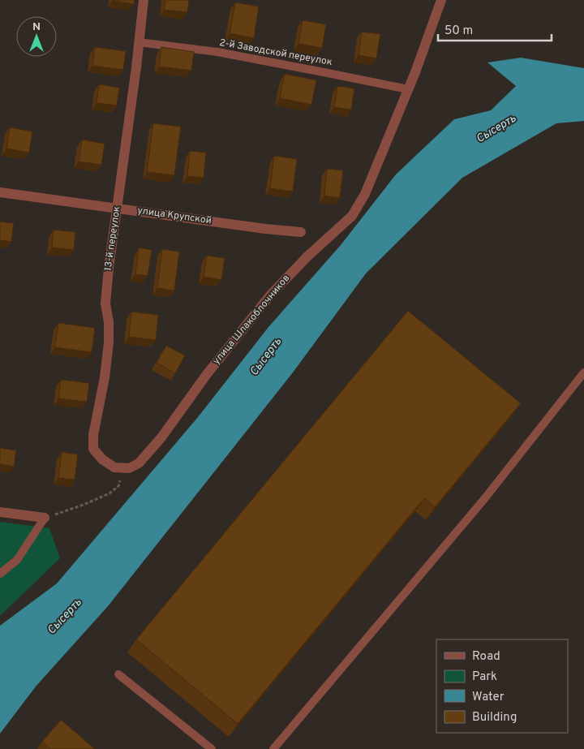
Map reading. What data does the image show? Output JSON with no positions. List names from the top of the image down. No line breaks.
{"streets":{"street":["улица Крупской","13-й переулок","улица Шлакоблочников"],"lane":["2-й Заводской переулок"]},"crossings":[["2-й Заводской переулок","13-й переулок"],["2-й Заводской переулок","улица Шлакоблочников"],["улица Крупской","13-й переулок"],["13-й переулок","улица Шлакоблочников"]],"water":["Сысерть"],"legend":["Road","Park","Water","Building"],"scale_bar":"50 m","north":"top"}
